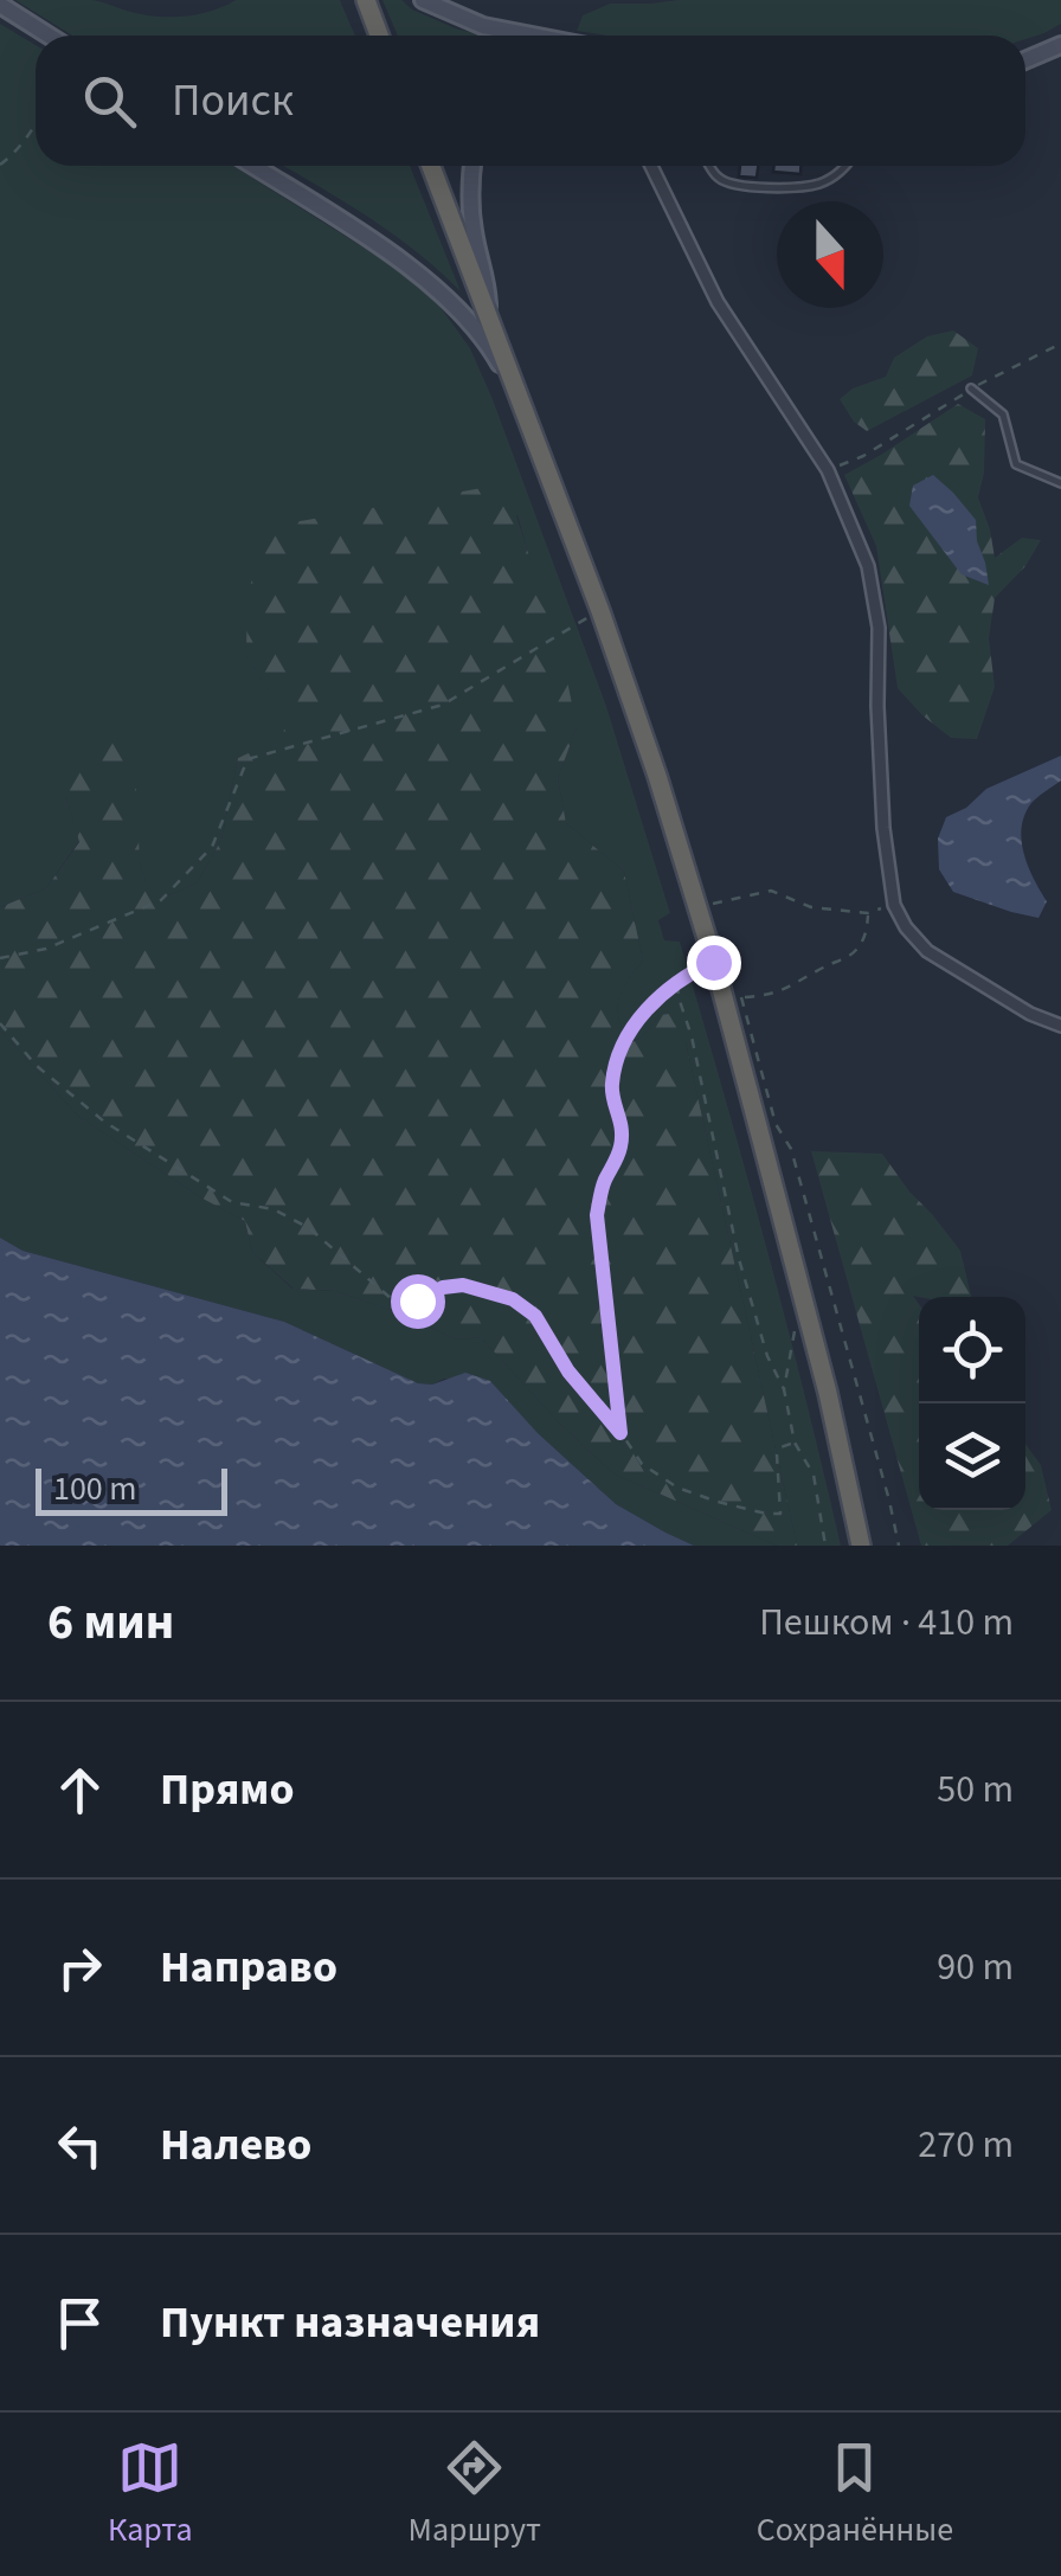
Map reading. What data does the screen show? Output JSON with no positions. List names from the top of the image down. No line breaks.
{"scale_bar":"100 m","north":"bottom","page":{"search":"Поиск","scale":"100 m","heading":["6 мин","Пешком · 410 m"],"list":[["Прямо","50 m"],["Направо","90 m"],["Налево","270 m"],"Пункт назначения"],"nav":["Карта","Маршрут","Сохранённые"]}}
